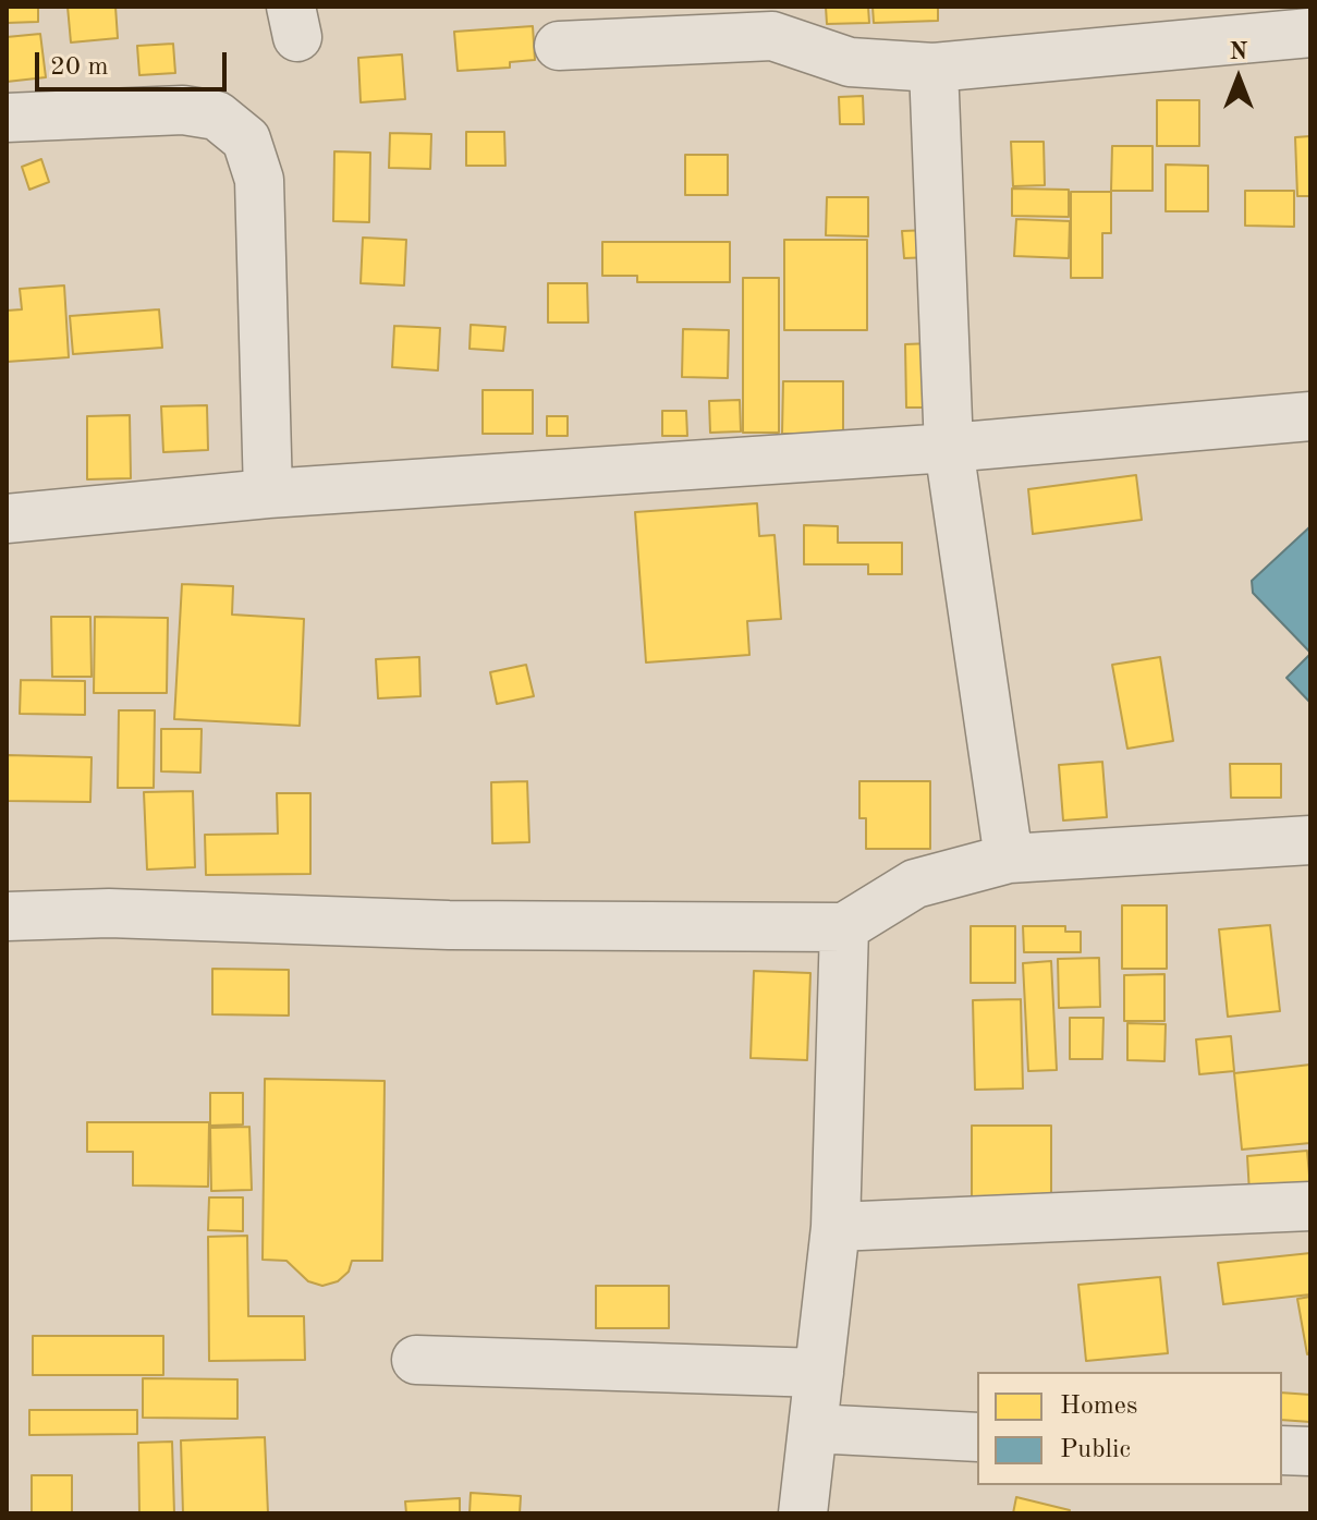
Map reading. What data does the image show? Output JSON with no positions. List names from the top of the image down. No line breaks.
{"legend":["Homes","Public"],"scale_bar":"20 m","north":"top"}
